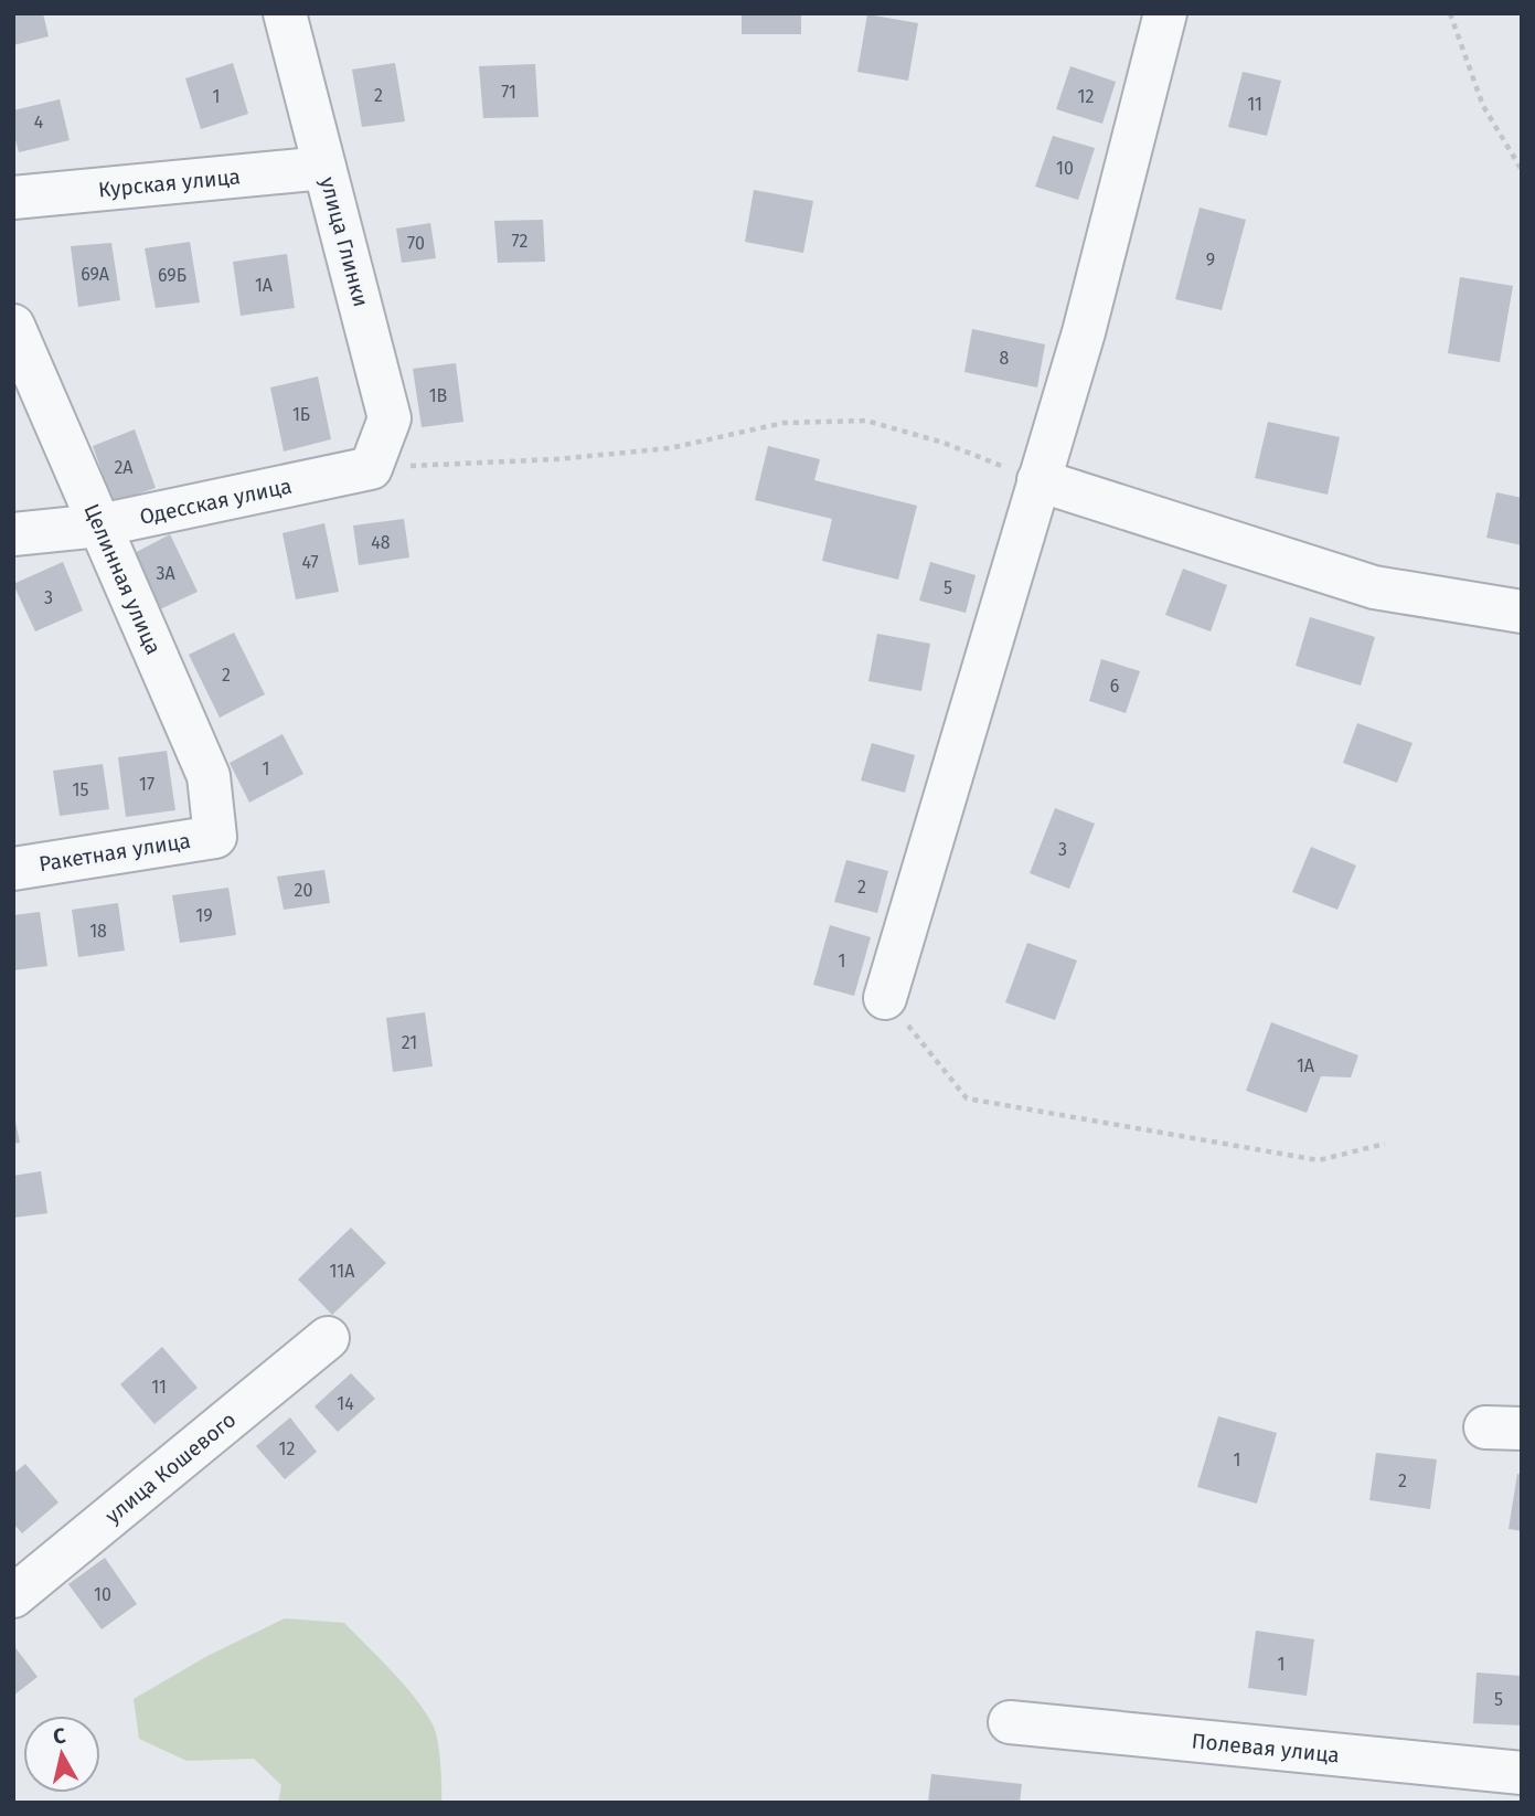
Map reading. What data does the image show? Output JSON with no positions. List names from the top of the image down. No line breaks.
{"streets":{"street":["Курская улица","улица Глинки","Одесская улица","Целинная улица","Ракетная улица","улица Кошевого","Полевая улица"]},"crossings":[["Курская улица","улица Глинки"],["улица Глинки","Одесская улица"],["Одесская улица","Целинная улица"],["Целинная улица","Ракетная улица"]],"house_numbers":["71","2","1","12","11","4","10","72","70","9","69А","69Б","1А","8","1В","1Б","2А","48","47","3А","5","3","2","6","1","17","15","3","2","20","19","18","1","21","1А","11А","11","14","12","1","2","10","1","5"],"north":"top"}
